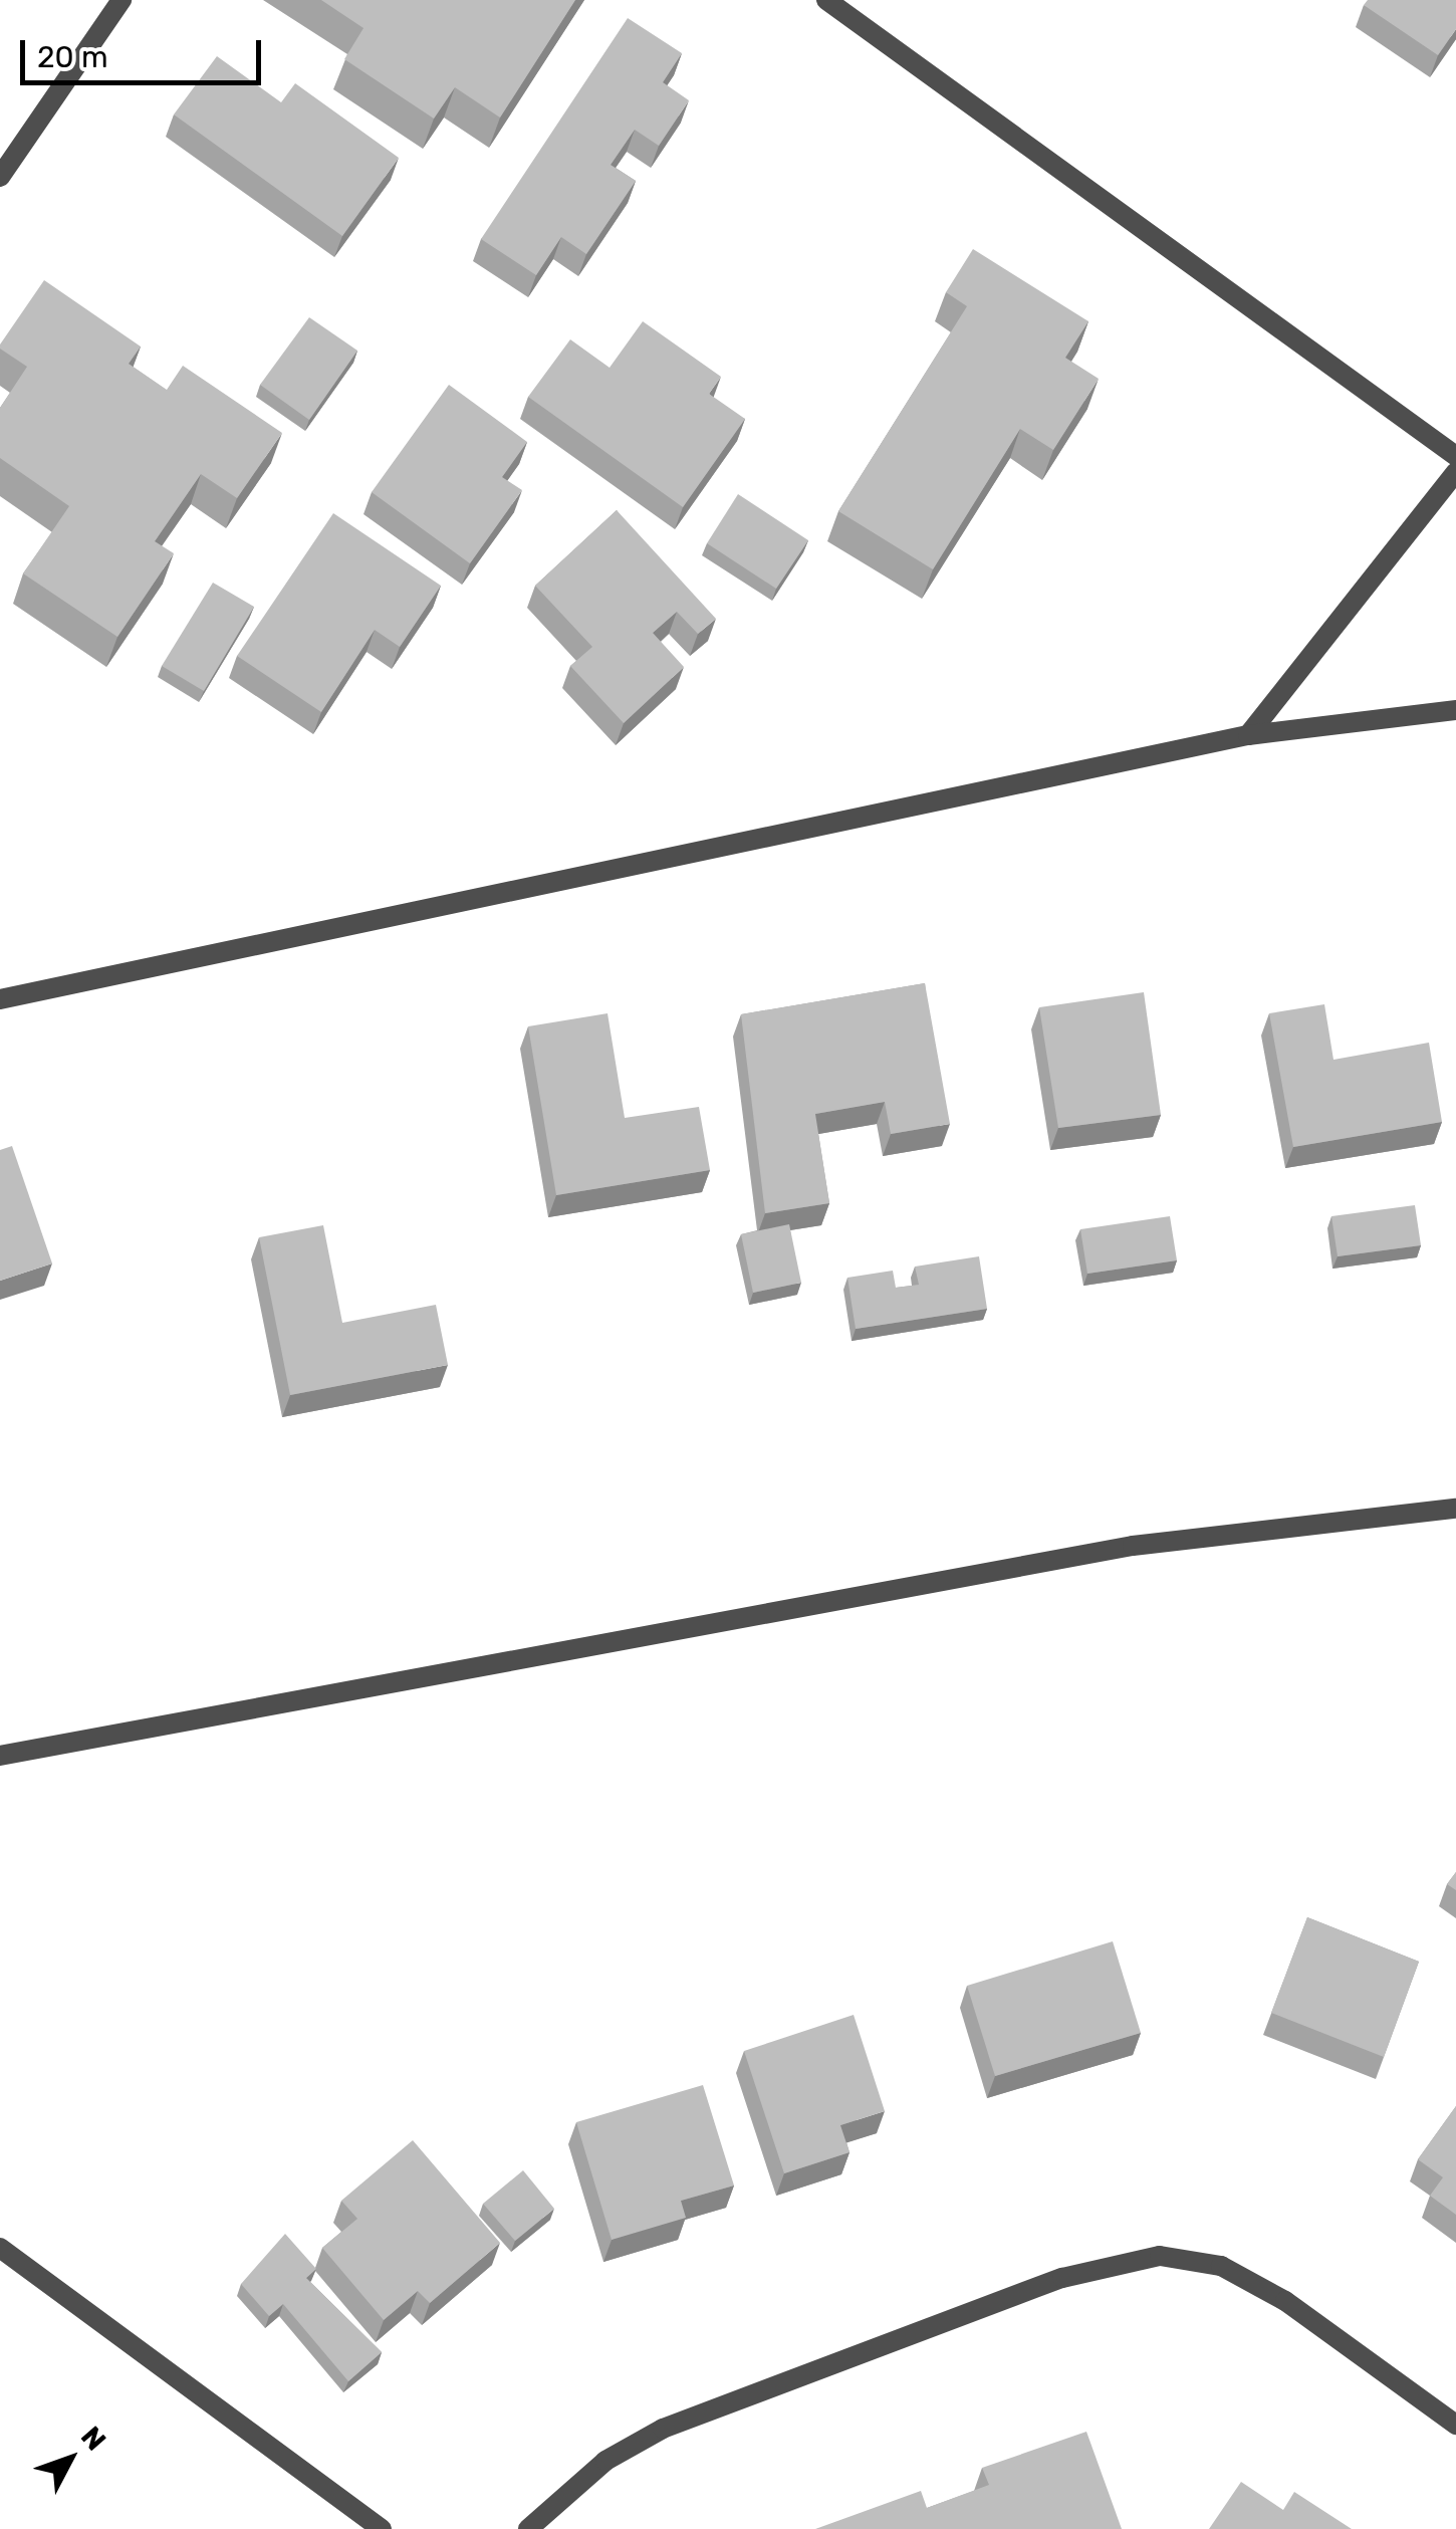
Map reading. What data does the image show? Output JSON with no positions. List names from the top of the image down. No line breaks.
{"scale_bar":"20 m","north":"top right"}
